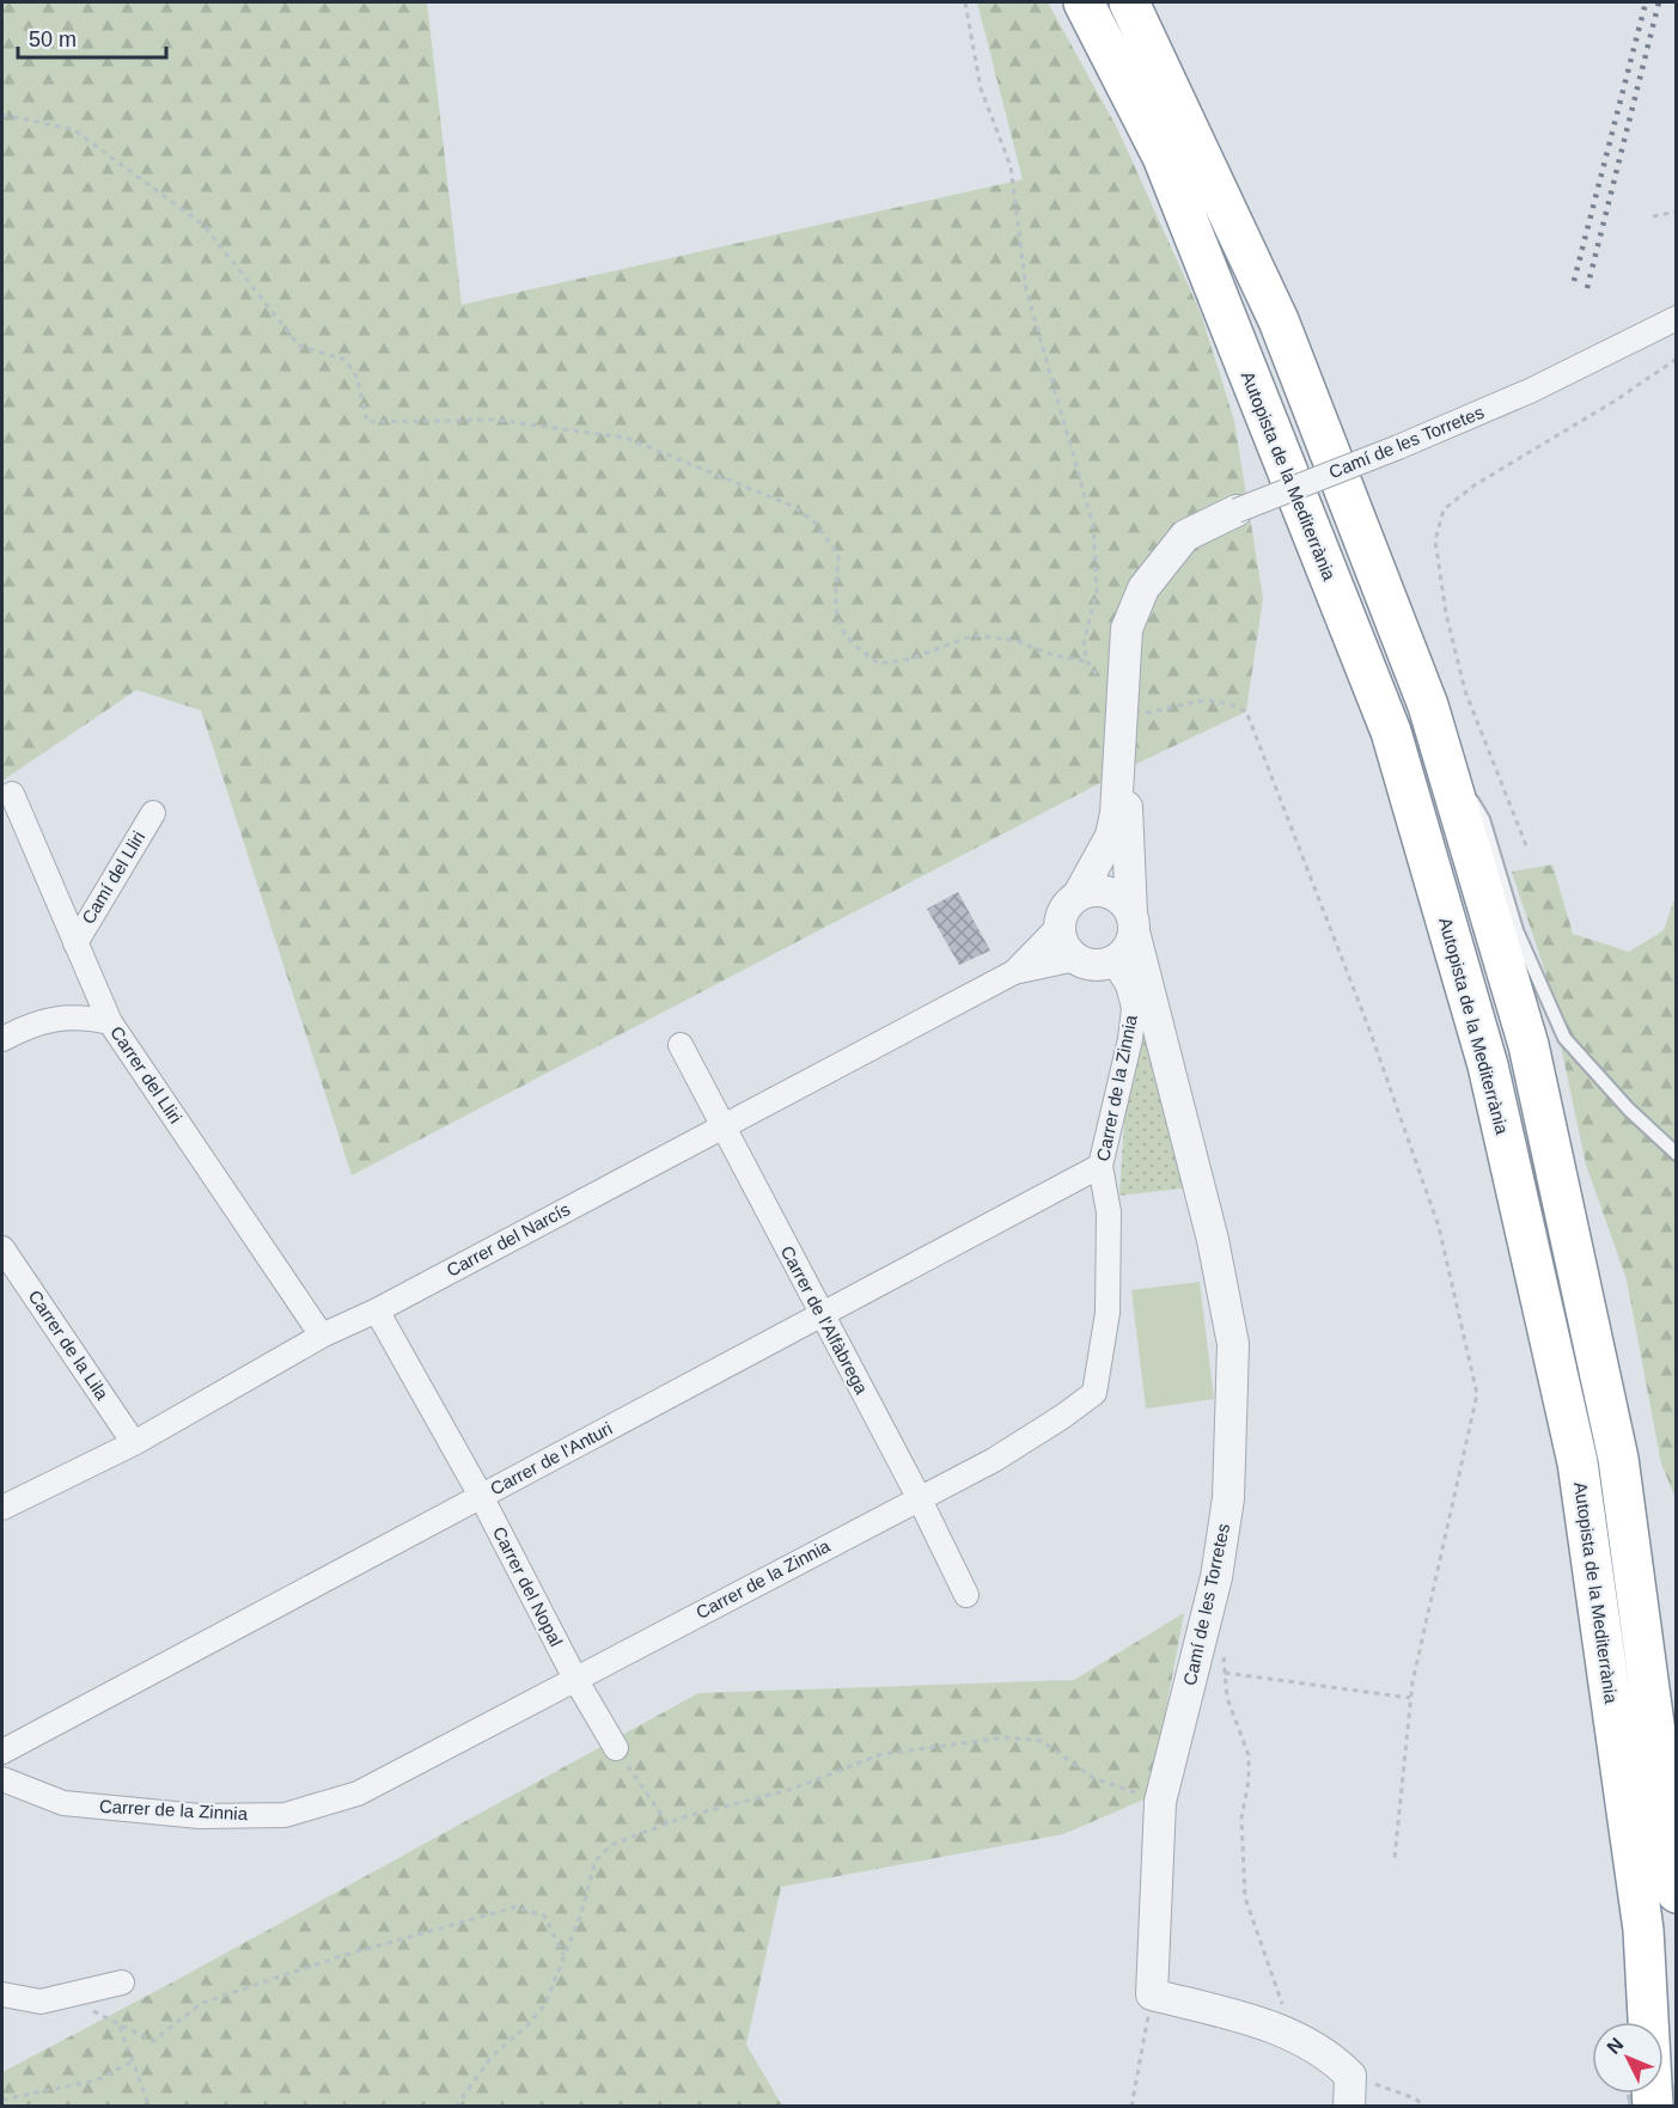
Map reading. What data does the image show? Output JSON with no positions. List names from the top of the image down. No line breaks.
{"streets":{"highway":["Autopista de la Mediterrània"],"street":["Camí de les Torretes","Camí del Lliri","Carrer del Lliri","Carrer de la Zinnia","Carrer del Narcís","Carrer de l'Alfàbrega","Carrer de la Lila","Carrer de l'Anturi","Carrer del Nopal"]},"crossings":[["Camí de les Torretes","Carrer de la Zinnia"],["Camí de les Torretes","Carrer del Narcís"],["Camí del Lliri","Carrer del Lliri"],["Carrer del Lliri","Carrer del Narcís"],["Carrer de la Zinnia","Carrer del Narcís"],["Carrer de la Zinnia","Carrer de l'Alfàbrega"],["Carrer de la Zinnia","Carrer de l'Anturi"],["Carrer de la Zinnia","Carrer del Nopal"],["Carrer del Narcís","Carrer de l'Alfàbrega"],["Carrer del Narcís","Carrer de la Lila"],["Carrer del Narcís","Carrer del Nopal"],["Carrer de l'Alfàbrega","Carrer de l'Anturi"],["Carrer de l'Anturi","Carrer del Nopal"]],"scale_bar":"50 m","north":"top left"}
